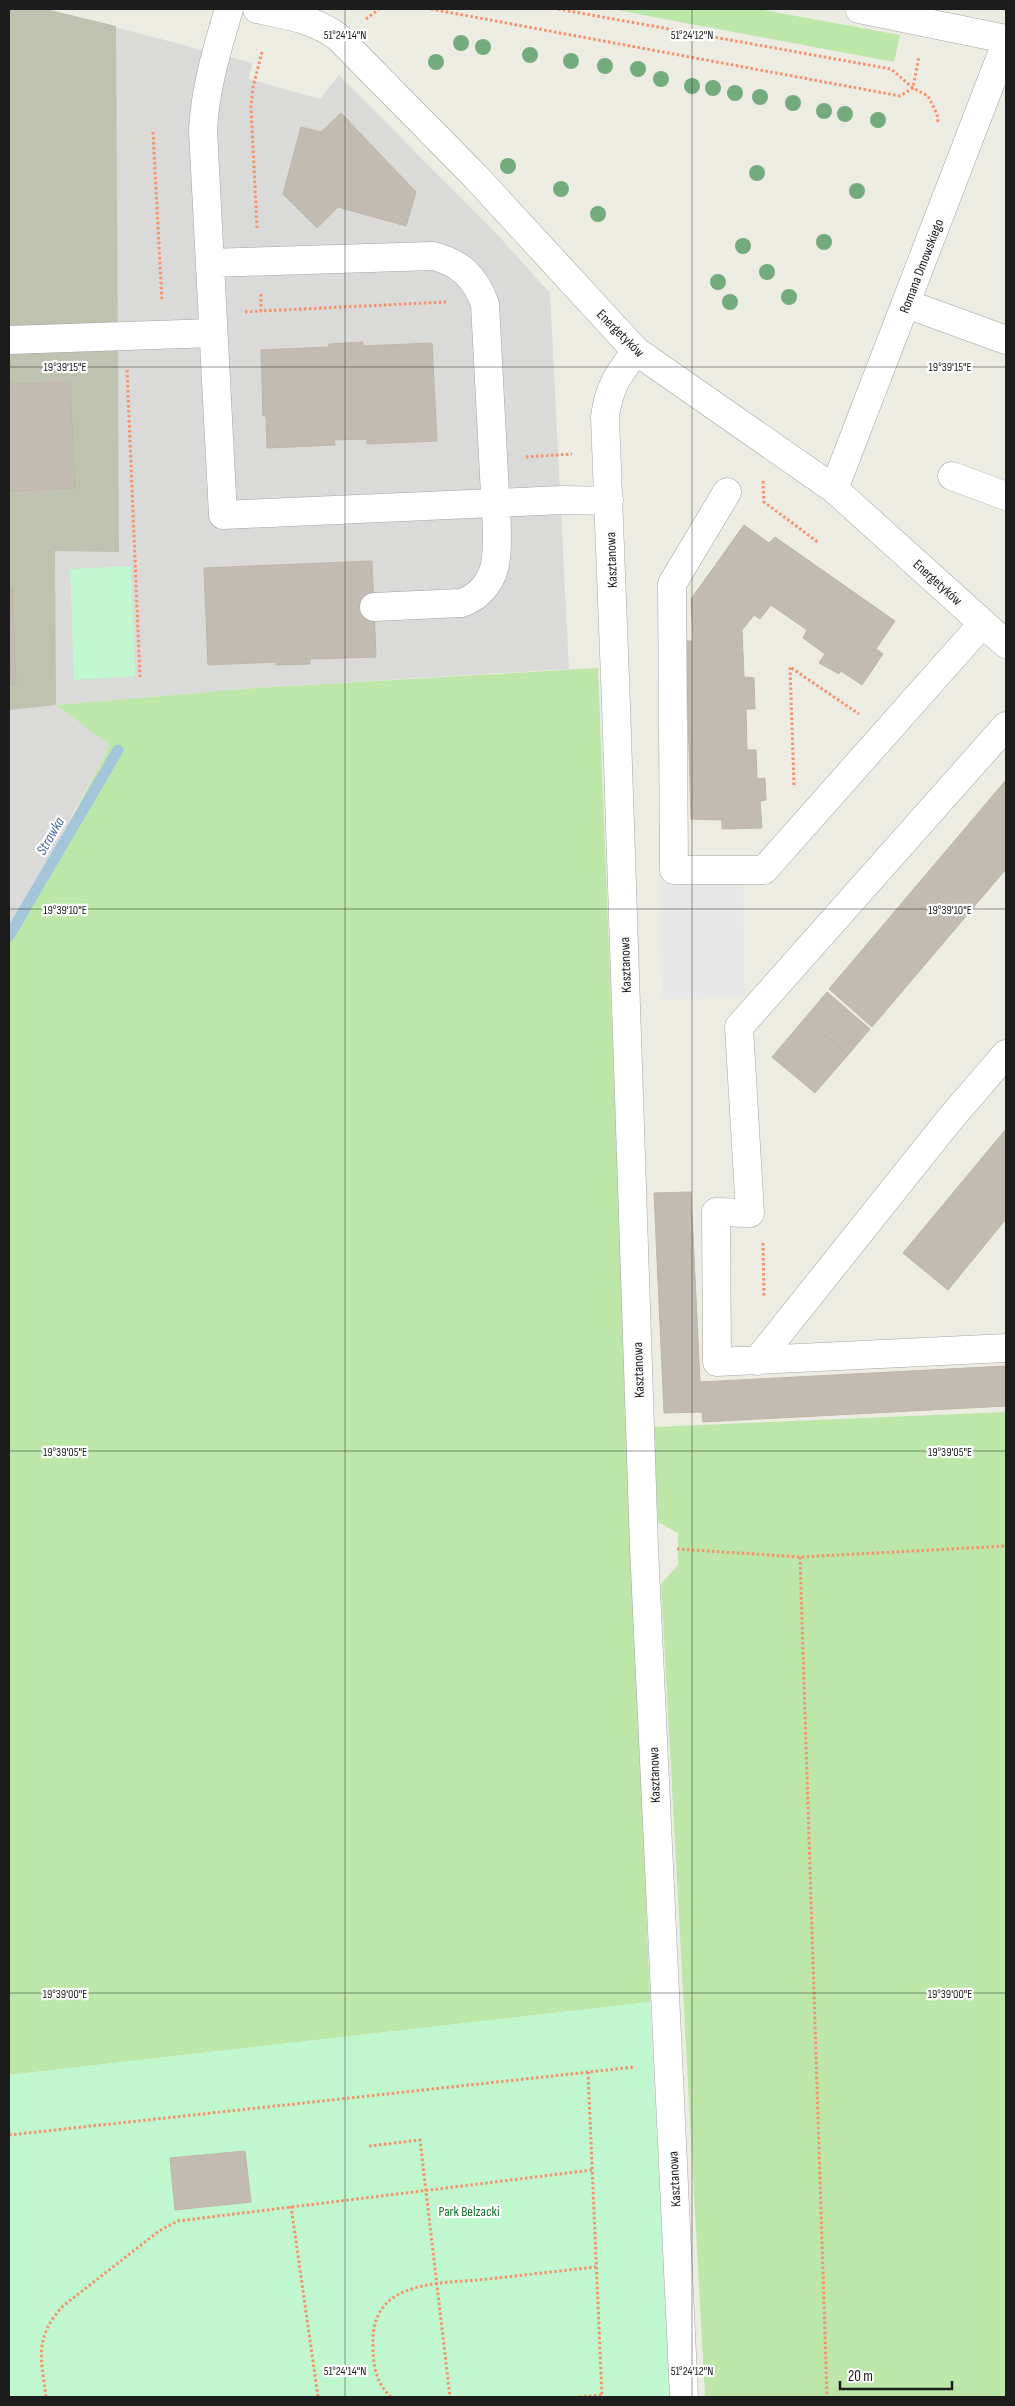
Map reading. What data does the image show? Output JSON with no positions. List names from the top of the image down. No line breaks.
{"streets":{"street":["Romana Dmowskiego","Energetyków","Kasztanowa"]},"crossings":[["Romana Dmowskiego","Energetyków"],["Energetyków","Kasztanowa"]],"water":["Strawka"],"parks":["Park Belzacki"],"scale_bar":"20 m","coordinates":["51°24'14\"N","51°24'12\"N","19°39'15\"E","19°39'10\"E","19°39'05\"E","19°39'00\"E"]}
